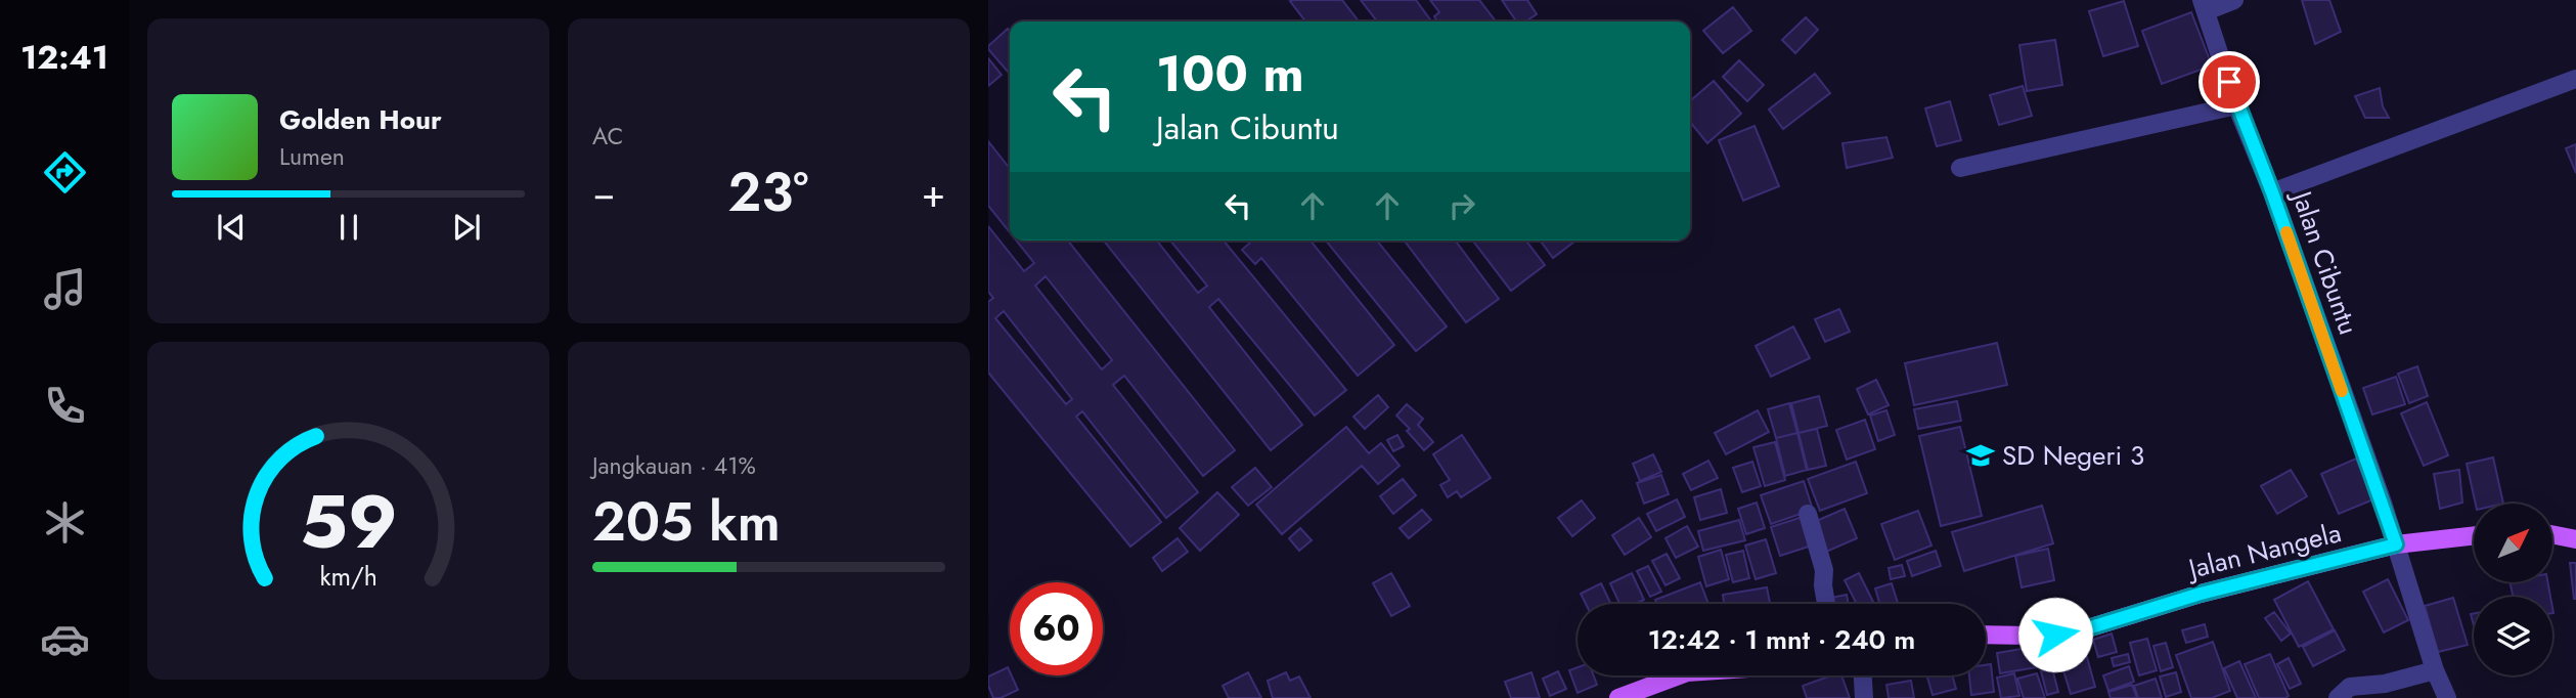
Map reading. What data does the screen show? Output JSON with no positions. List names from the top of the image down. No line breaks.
{"streets":{"main road":["Jalan Nangela"],"street":["Jalan Cibuntu"]},"crossings":[["Jalan Cibuntu","Jalan Nangela"]],"places":{"school or university":["SD Negeri 3"]},"north":"top right","page":{"tabs":"12:41","tile":["AC",["Jangkauan · 41%","205 km"]],"turn":["100 m","Jalan Cibuntu"],"song":["Golden Hour","Lumen"],"heat":["−","23°","+"],"limit":"60","trip":"12:42 · 1 mnt · 240 m","gauge":["59","km/h"]}}
